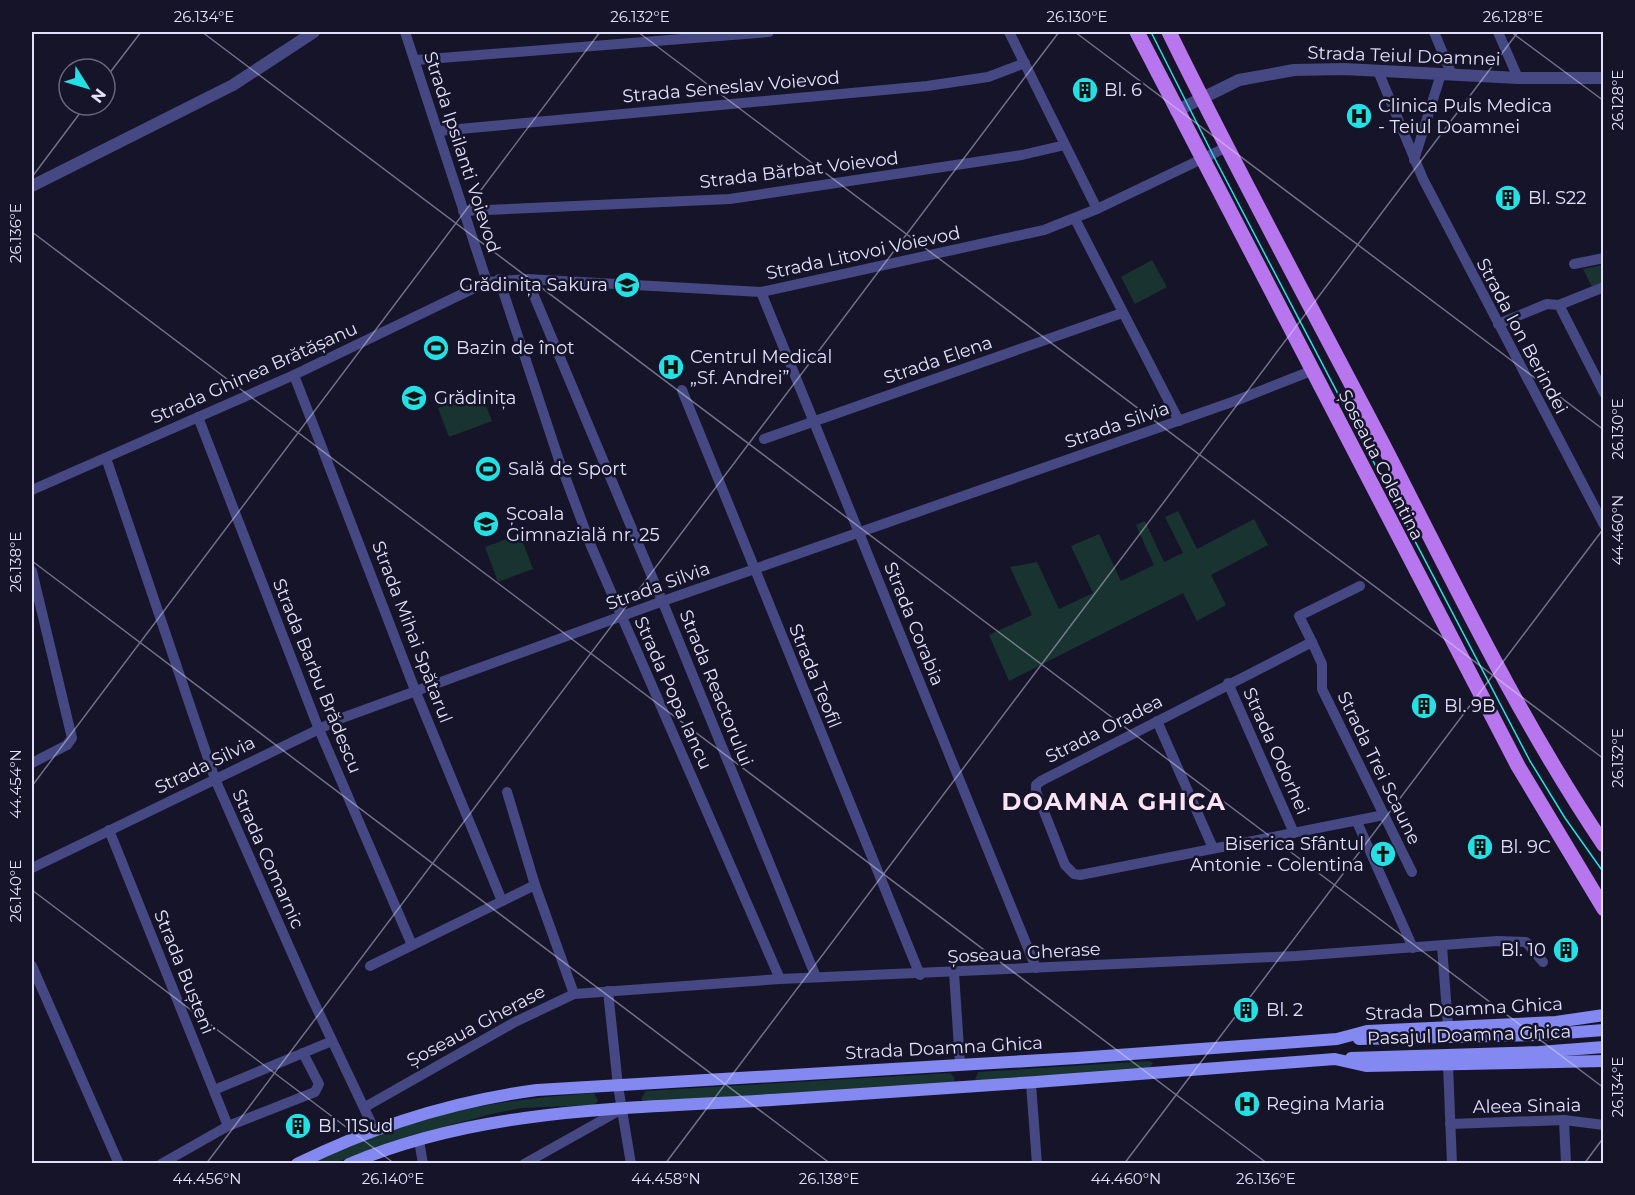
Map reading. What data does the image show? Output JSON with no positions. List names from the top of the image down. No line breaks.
{"streets":{"main road":["Șoseaua Colentina","Strada Doamna Ghica","Pasajul Doamna Ghica"],"street":["Strada Teiul Doamnei","Strada Seneslav Voievod","Strada Ipsilanti Voievod","Strada Bărbat Voievod","Strada Litovoi Voievod","Strada Ion Berindei","Strada Elena","Strada Ghinea Brătășanu","Strada Silvia","Strada Corabia","Strada Mihai Spătarul","Strada Barbu Brădescu","Strada Teofil","Strada Reactorului","Strada Popa Iancu","Strada Oradea","Strada Odorhei","Strada Trei Scaune","Strada Comarnic","Șoseaua Gherase","Strada Bușteni","Aleea Sinaia"]},"crossings":[["Strada Teiul Doamnei","Strada Ion Berindei"],["Strada Teiul Doamnei","Șoseaua Colentina"],["Strada Seneslav Voievod","Strada Ipsilanti Voievod"],["Strada Ipsilanti Voievod","Strada Bărbat Voievod"],["Strada Ipsilanti Voievod","Strada Litovoi Voievod"],["Strada Ipsilanti Voievod","Strada Ghinea Brătășanu"],["Strada Litovoi Voievod","Strada Ghinea Brătășanu"],["Strada Litovoi Voievod","Șoseaua Colentina"],["Strada Litovoi Voievod","Strada Corabia"],["Strada Litovoi Voievod","Strada Reactorului"],["Strada Litovoi Voievod","Strada Popa Iancu"],["Strada Elena","Strada Corabia"],["Strada Ghinea Brătășanu","Strada Mihai Spătarul"],["Strada Ghinea Brătășanu","Strada Barbu Brădescu"],["Strada Ghinea Brătășanu","Strada Comarnic"],["Strada Silvia","Șoseaua Colentina"],["Strada Silvia","Strada Corabia"],["Strada Silvia","Strada Mihai Spătarul"],["Strada Silvia","Strada Barbu Brădescu"],["Strada Silvia","Strada Teofil"],["Strada Silvia","Strada Reactorului"],["Strada Silvia","Strada Popa Iancu"],["Strada Silvia","Strada Comarnic"],["Strada Silvia","Strada Bușteni"],["Strada Corabia","Șoseaua Gherase"],["Strada Teofil","Șoseaua Gherase"],["Strada Reactorului","Șoseaua Gherase"],["Strada Popa Iancu","Șoseaua Gherase"],["Strada Oradea","Strada Odorhei"],["Strada Oradea","Strada Trei Scaune"],["Strada Comarnic","Șoseaua Gherase"],["Strada Comarnic","Strada Doamna Ghica"],["Strada Doamna Ghica","Pasajul Doamna Ghica"]],"districts":["DOAMNA GHICA"],"places":{"building":["Bl. 6","Bl. S22","Bl. 9B","Bl. 9C","Bl. 10","Bl. 2","Bl. 11Sud"],"hospital":["Clinica Puls Medica - Teiul Doamnei","Centrul Medical „Sf. Andrei”","Regina Maria"],"school or university":["Grădinița Sakura","Grădinița","Școala Gimnazială nr. 25"],"sports":["Bazin de înot","Sală de Sport"],"church":["Biserica Sfântul Antonie - Colentina"]},"north":"bottom right","coordinates":["26.134°E","26.132°E","26.130°E","26.128°E","26.136°E","44.460°N","26.138°E","44.454°N","26.140°E","44.456°N","44.458°N"]}
